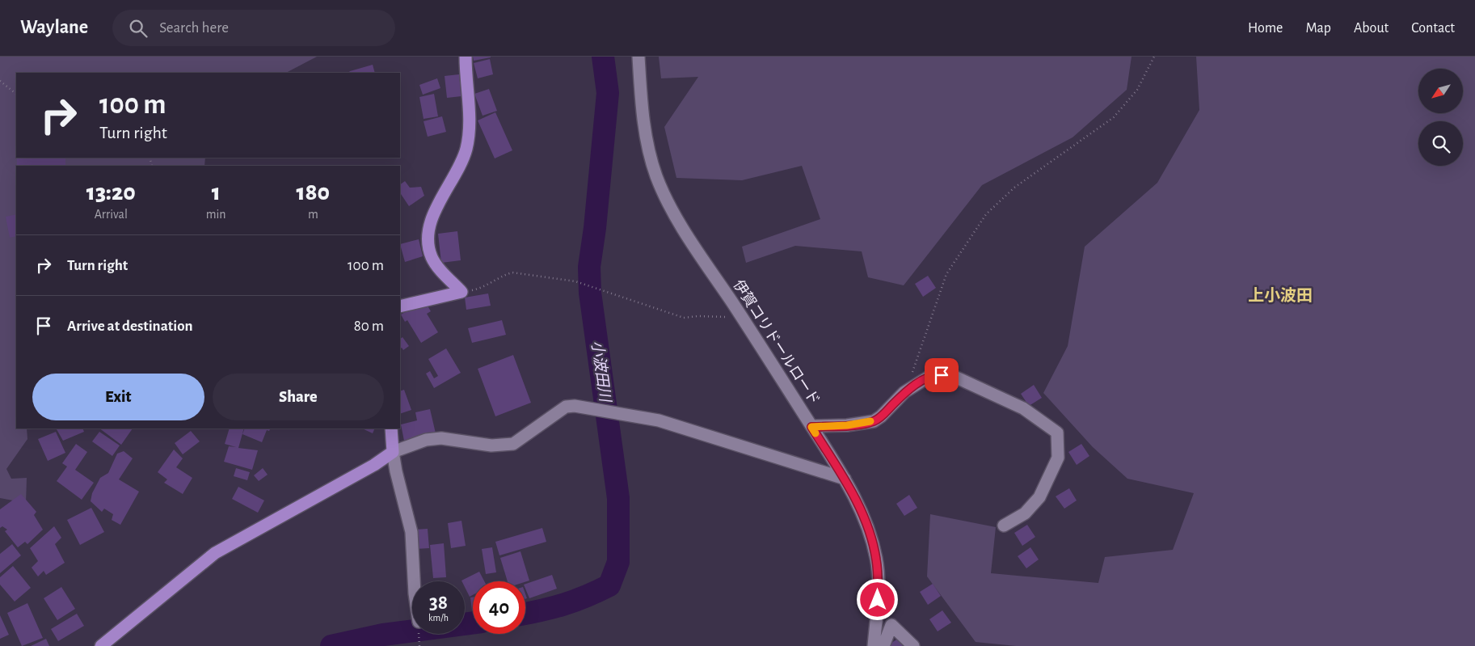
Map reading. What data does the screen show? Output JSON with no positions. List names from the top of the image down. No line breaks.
{"streets":{"street":["伊賀コリドールロード"]},"districts":["上小波田"],"water":["小波田川"],"north":"bottom left","page":{"header":"Waylane","search":"Search here","nav":["Home","Map","About","Contact"],"turn":["100 m","Turn right"],"eta":["13:20","Arrival","1","min","180","m"],"list":[{"name":"Turn right","value":"100 m"},{"name":"Arrive at destination","value":"80 m"}],"buttons":["Exit","Share"],"speed":"38 km/h","limit":"40"}}
